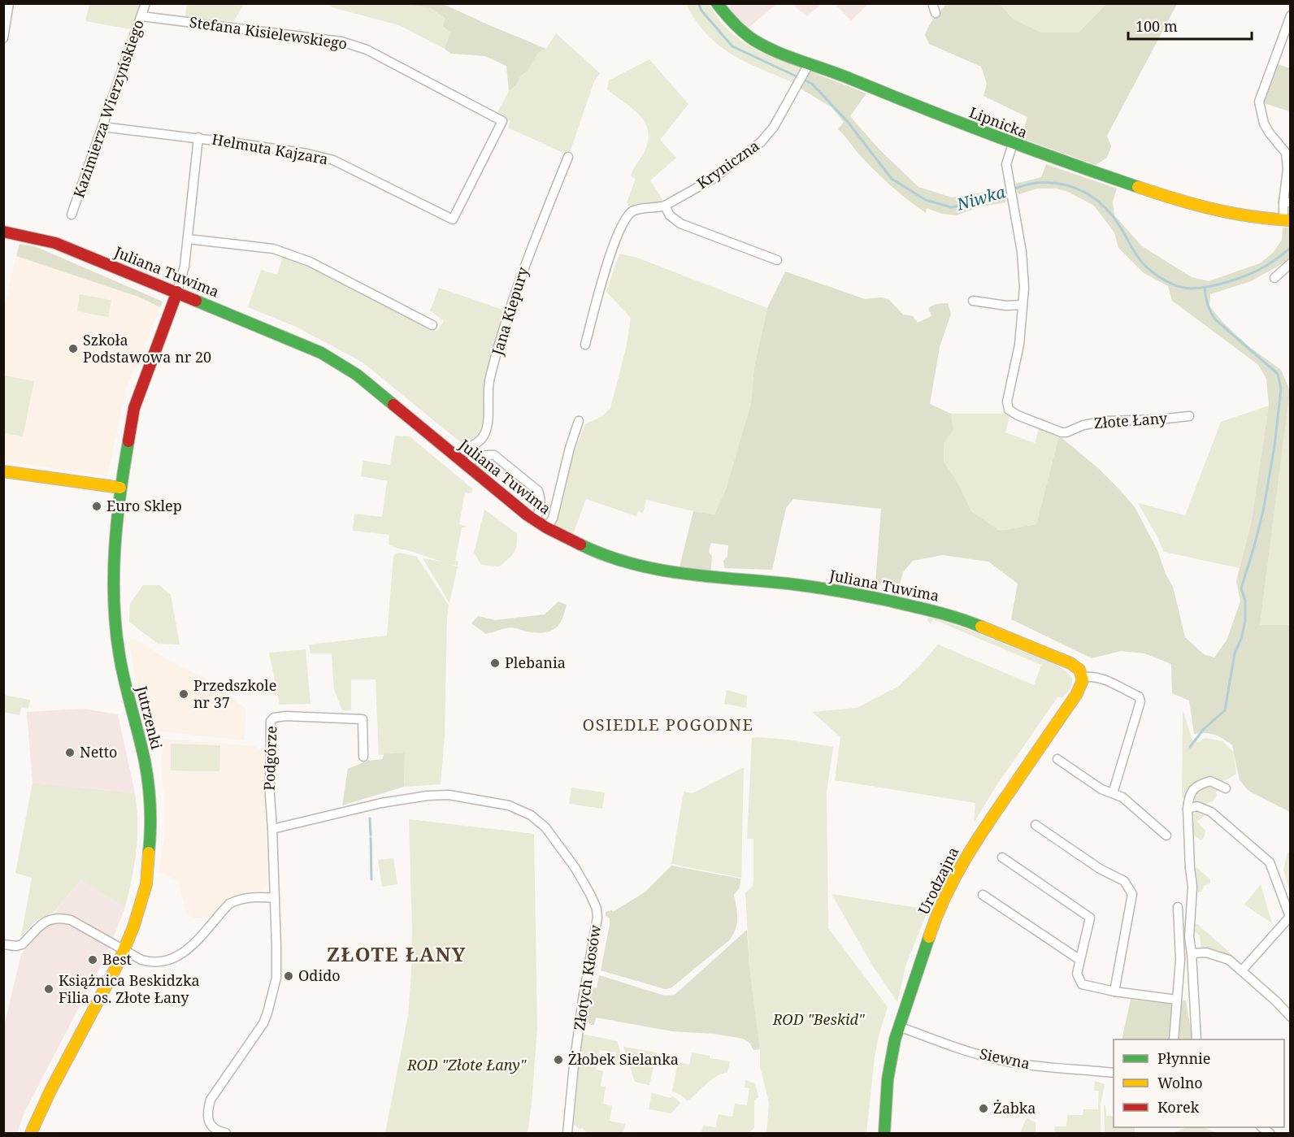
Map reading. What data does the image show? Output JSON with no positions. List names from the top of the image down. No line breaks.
{"streets":{"street":["Stefana Kisielewskiego","Kazimierza Wierzyńskiego","Lipnicka","Helmuta Kajzara","Kryniczna","Juliana Tuwima","Jana Kiepury","Złote Łany","Jutrzenki","Podgórze","Urodzajna","Złotych Kłosów","Siewna"]},"crossings":[["Stefana Kisielewskiego","Kazimierza Wierzyńskiego"],["Stefana Kisielewskiego","Helmuta Kajzara"],["Kazimierza Wierzyńskiego","Helmuta Kajzara"],["Lipnicka","Kryniczna"],["Lipnicka","Złote Łany"],["Juliana Tuwima","Jana Kiepury"],["Juliana Tuwima","Jutrzenki"],["Juliana Tuwima","Urodzajna"],["Podgórze","Złotych Kłosów"],["Urodzajna","Siewna"]],"districts":["OSIEDLE POGODNE","ZŁOTE ŁANY"],"water":["Niwka"],"parks":["ROD \"Beskid\"","ROD \"Złote Łany\""],"places":["Szkoła Podstawowa nr 20","Euro Sklep","Plebania","Przedszkole nr 37","Netto","Best","Odido","Książnica Beskidzka Filia os. Złote Łany","Żłobek Sielanka","Żabka"],"legend":["Płynnie","Wolno","Korek"],"scale_bar":"100 m"}
